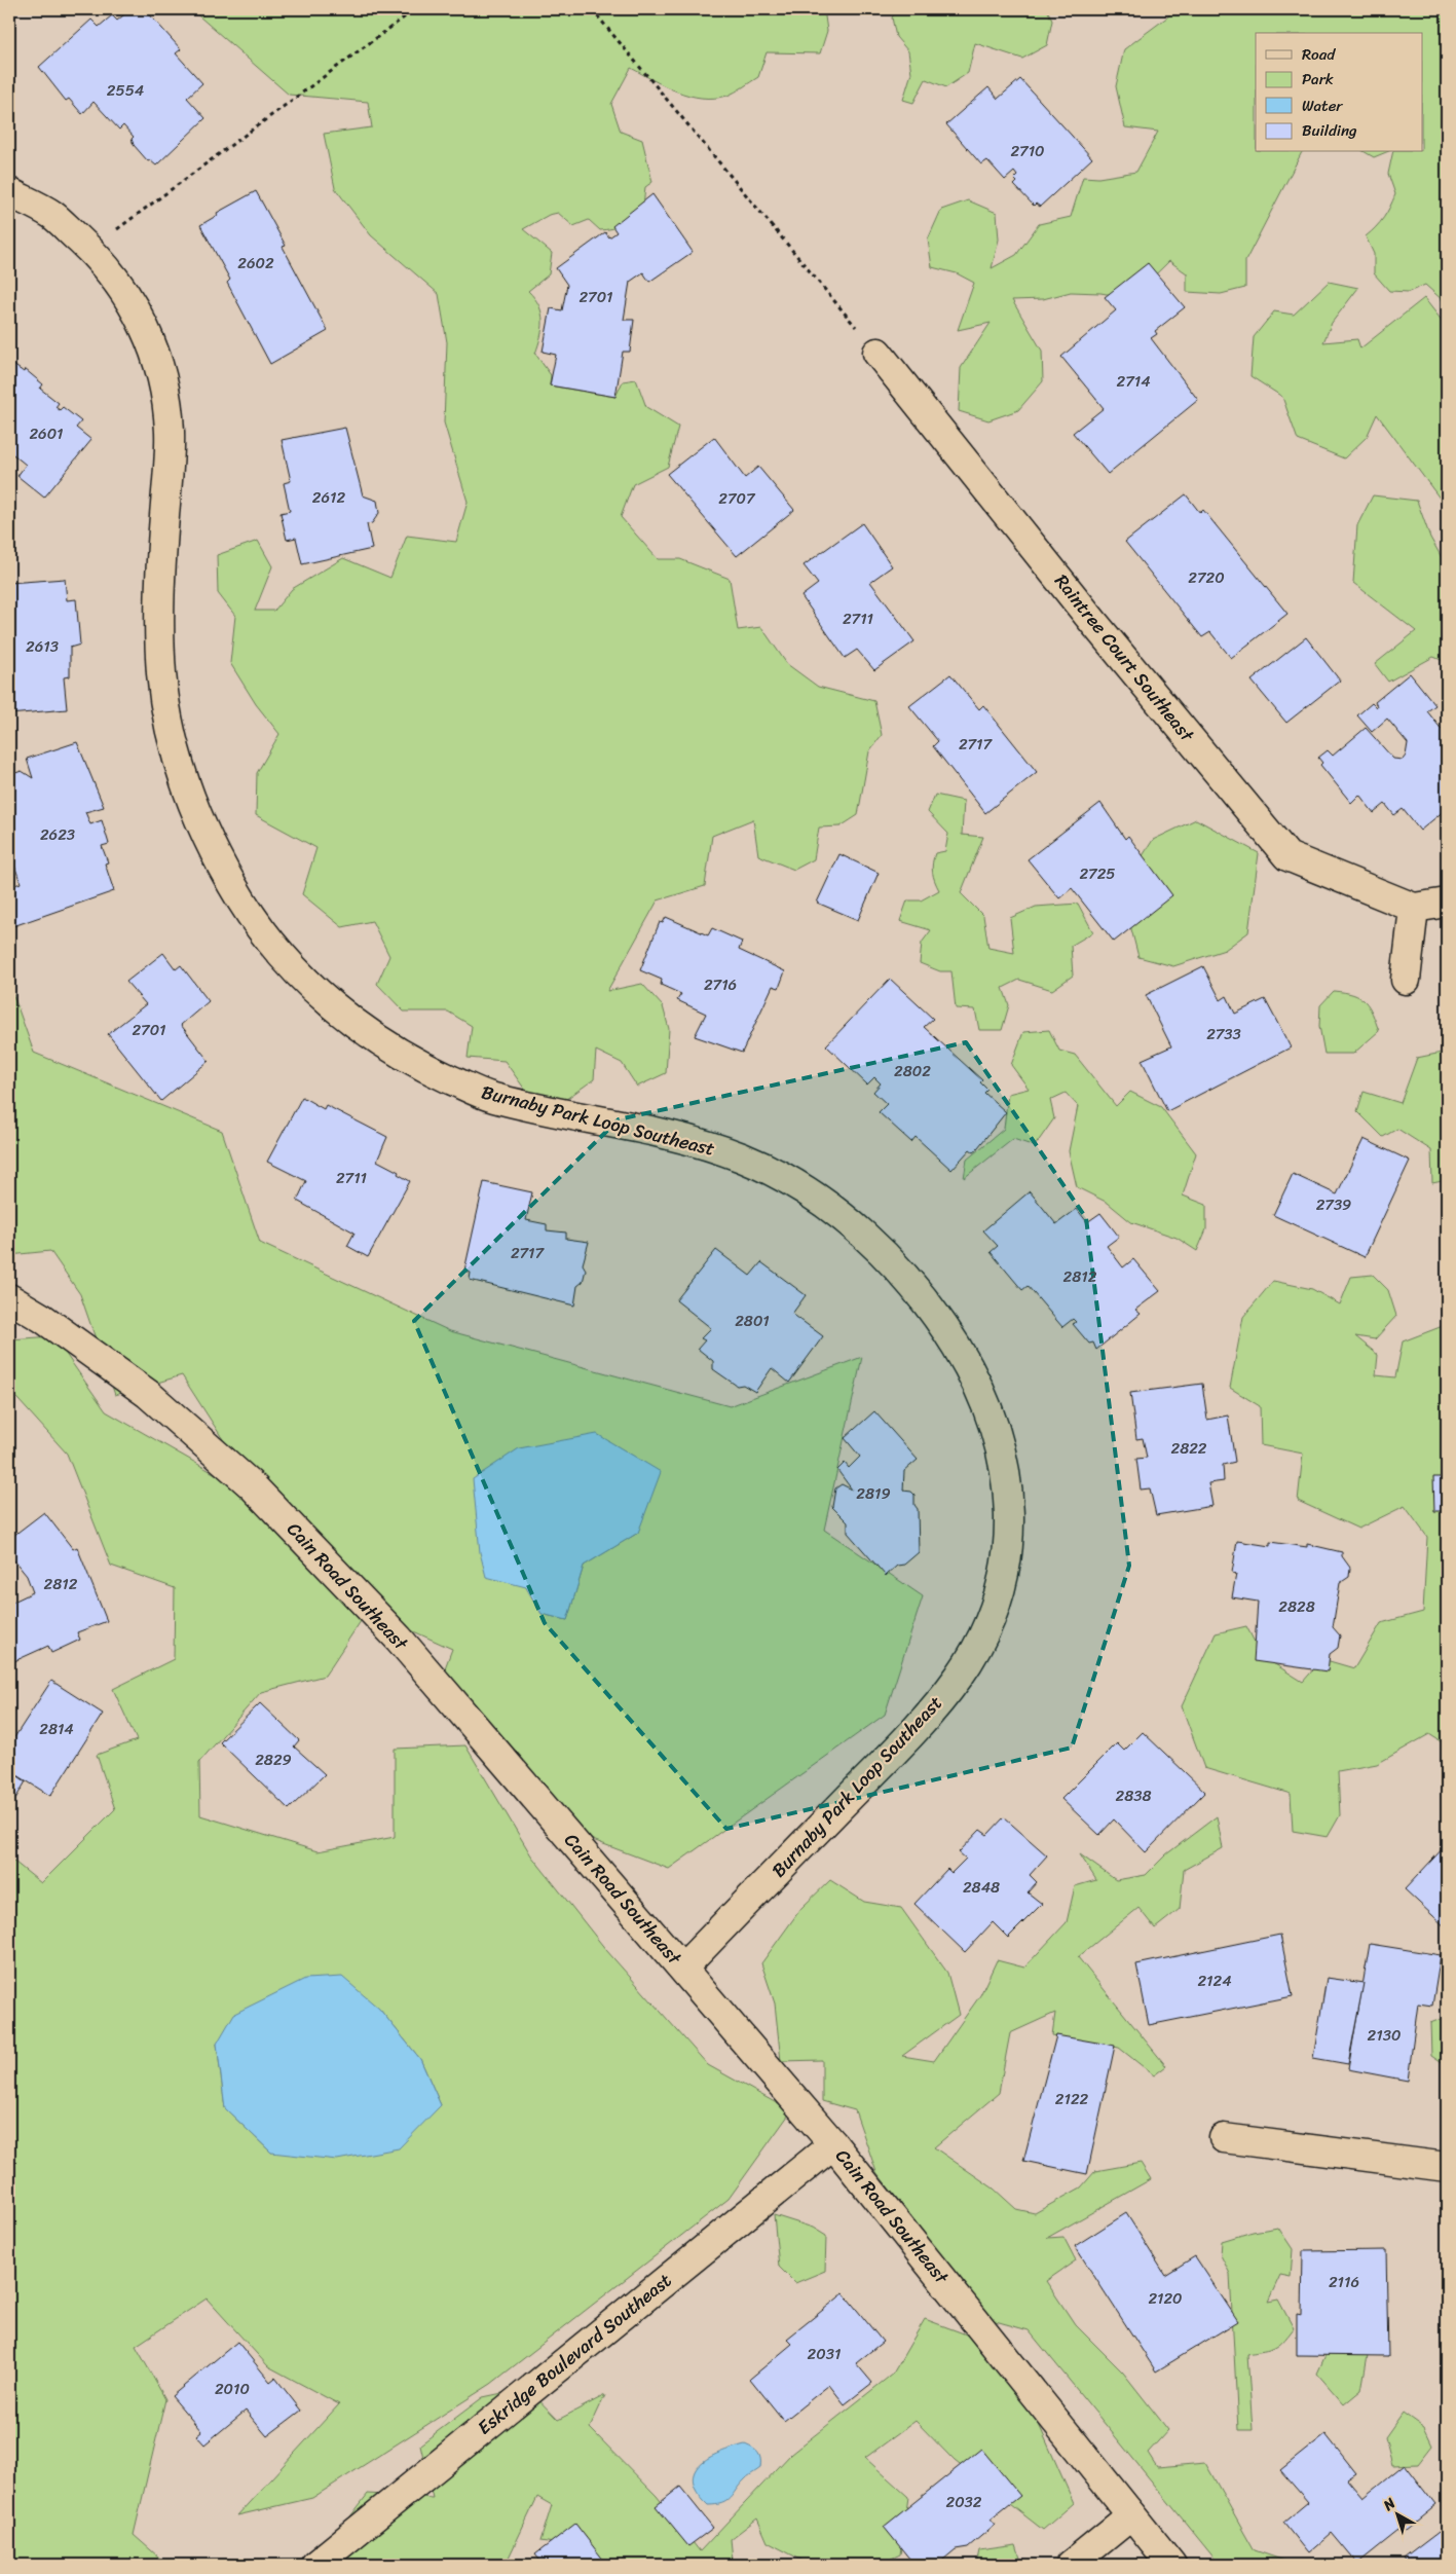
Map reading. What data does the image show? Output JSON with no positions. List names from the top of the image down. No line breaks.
{"streets":{"street":["Raintree Court Southeast","Burnaby Park Loop Southeast","Cain Road Southeast","Eskridge Boulevard Southeast"]},"crossings":[["Burnaby Park Loop Southeast","Cain Road Southeast"],["Cain Road Southeast","Eskridge Boulevard Southeast"]],"house_numbers":["2554","2710","2602","2701","2714","2601","2612","2707","2720","2711","2613","2717","2623","2725","2716","2701","2733","2802","2711","2739","2717","2812","2801","2822","2819","2812","2828","2814","2829","2838","2848","2124","2130","2122","2116","2120","2031","2010","2032"],"legend":["Road","Park","Water","Building"],"north":"top left"}
